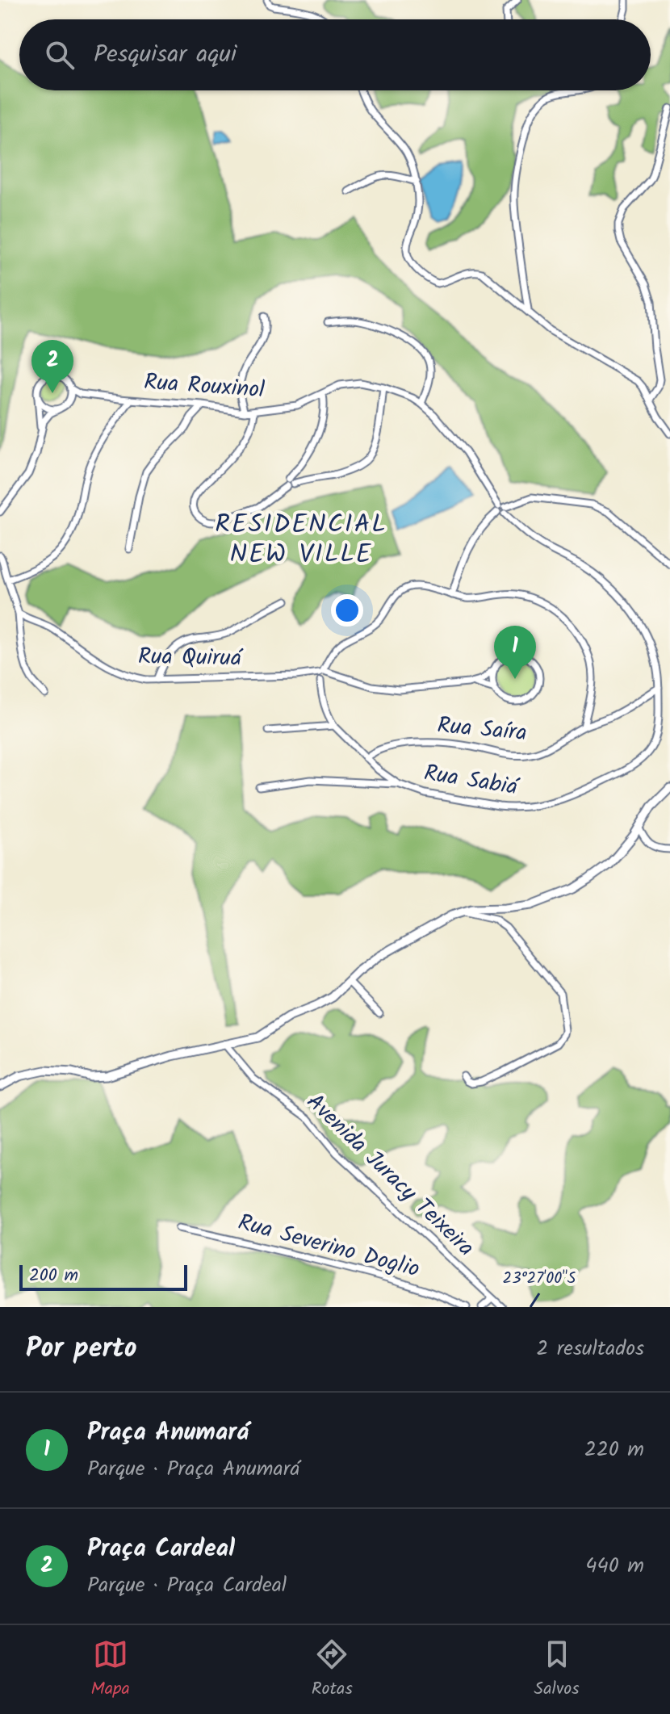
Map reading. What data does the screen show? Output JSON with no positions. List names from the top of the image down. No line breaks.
{"streets":{"street":["Rua Rouxinol","Rua Quiruá","Rua Saíra","Rua Sabiá","Avenida Juracy Teixeira","Rua Severino Doglio"]},"crossings":[["Rua Rouxinol","Rua Sabiá"],["Rua Quiruá","Rua Sabiá"],["Rua Saíra","Rua Sabiá"]],"districts":["RESIDENCIAL NEW VILLE"],"scale_bar":"200 m","page":{"search":"Pesquisar aqui","pins":["2","1"],"scale":"200 m","heading":["Por perto","2 resultados"],"list":[{"mark":"1","name":"Praça Anumará","note":"Parque · Praça Anumará","value":"220 m"},{"mark":"2","name":"Praça Cardeal","note":"Parque · Praça Cardeal","value":"440 m"}],"nav":["Mapa","Rotas","Salvos"]},"coordinates":["23°27'00\"S"]}
